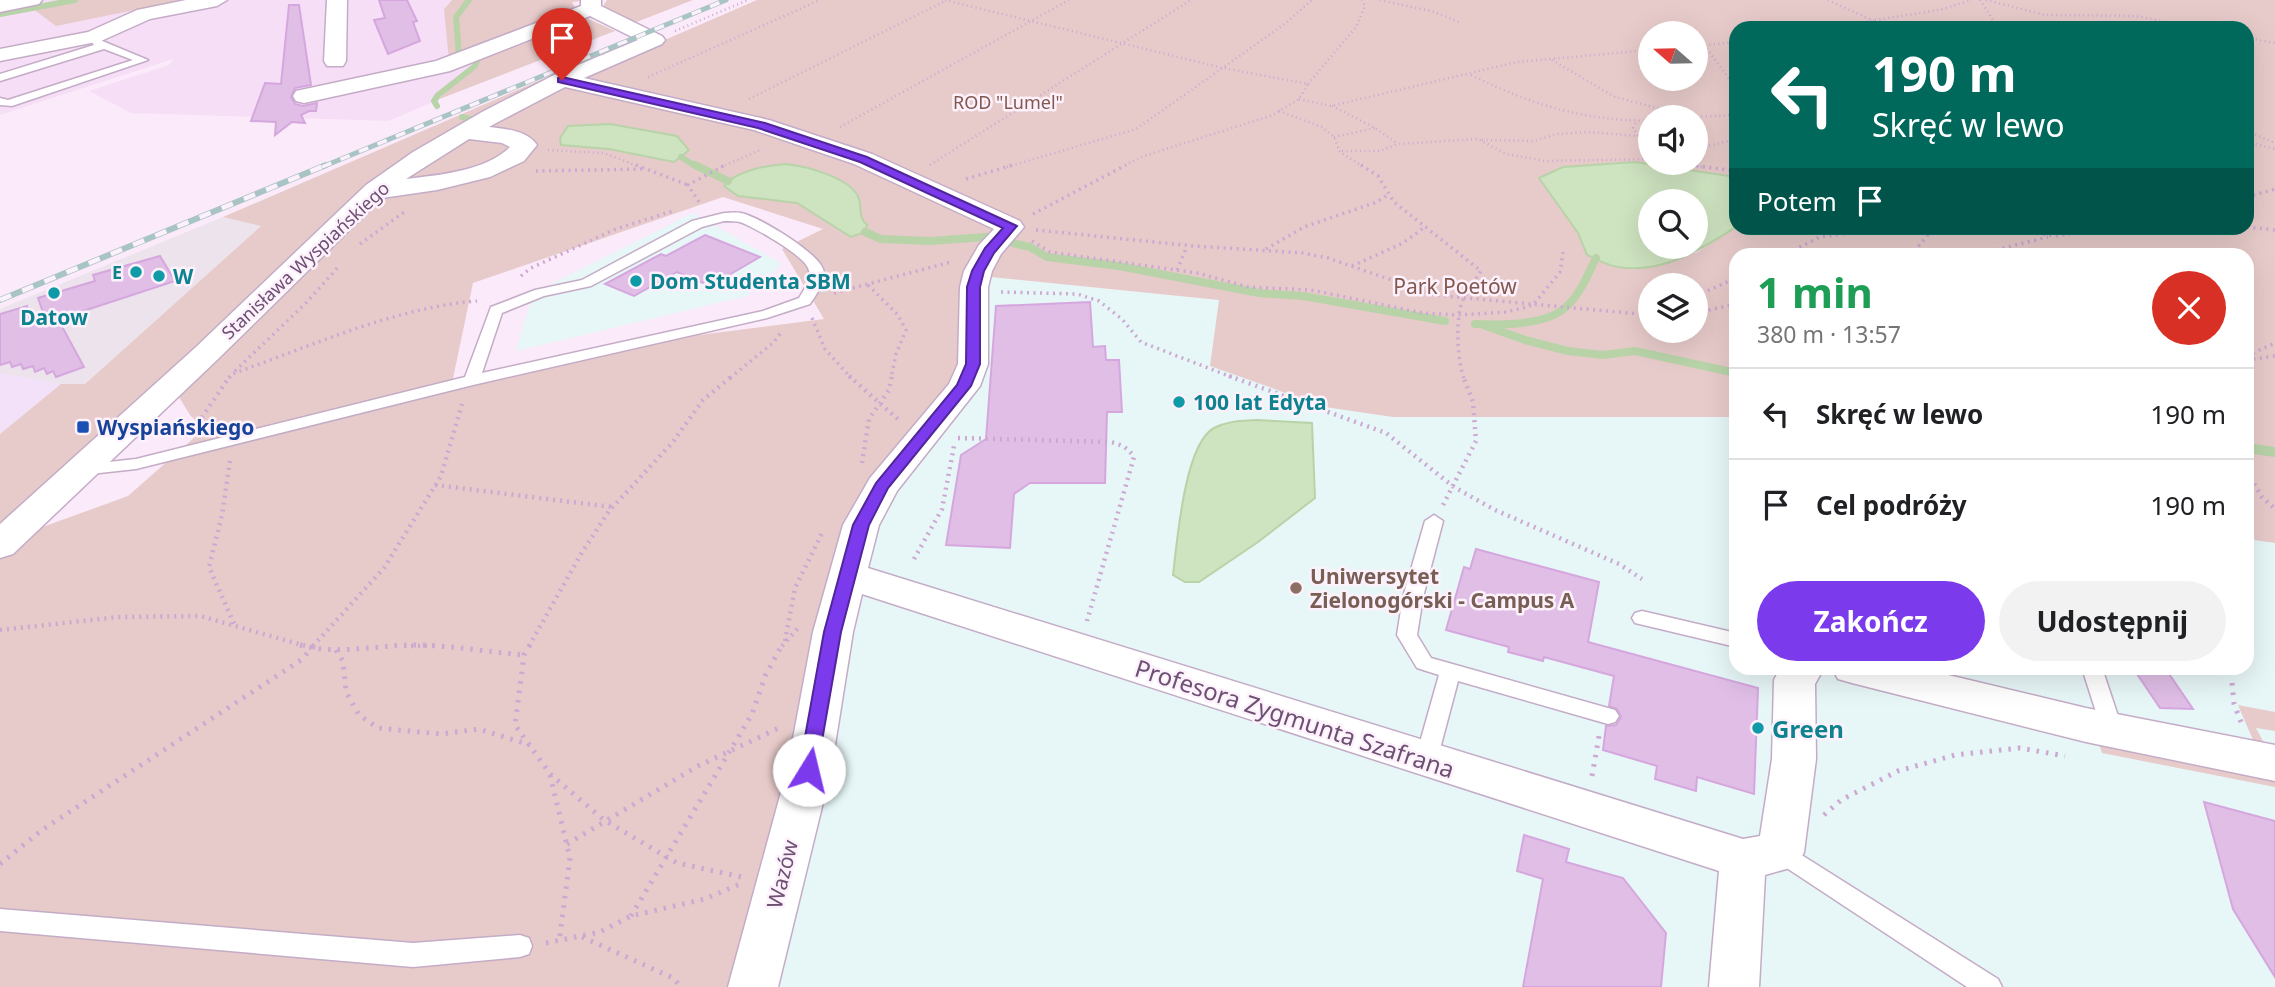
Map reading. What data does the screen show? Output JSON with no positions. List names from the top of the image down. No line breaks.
{"streets":{"street":["Stanisława Wyspiańskiego","Profesora Zygmunta Szafrana","Wazów"]},"crossings":[["Profesora Zygmunta Szafrana","Wazów"]],"parks":["ROD \"Lumel\"","Park Poetów"],"places":{"other":["E","W","Dom Studenta SBM","Datow","100 lat Edyta","Uniwersytet Zielonogórski - Campus A","Green"],"transit":["Wyspiańskiego"]},"north":"left","page":{"turn":["190 m","Skręć w lewo"],"then":"Potem","heading":["1 min","380 m · 13:57"],"list":[{"name":"Skręć w lewo","value":"190 m"},{"name":"Cel podróży","value":"190 m"}],"buttons":["Zakończ","Udostępnij"]}}
